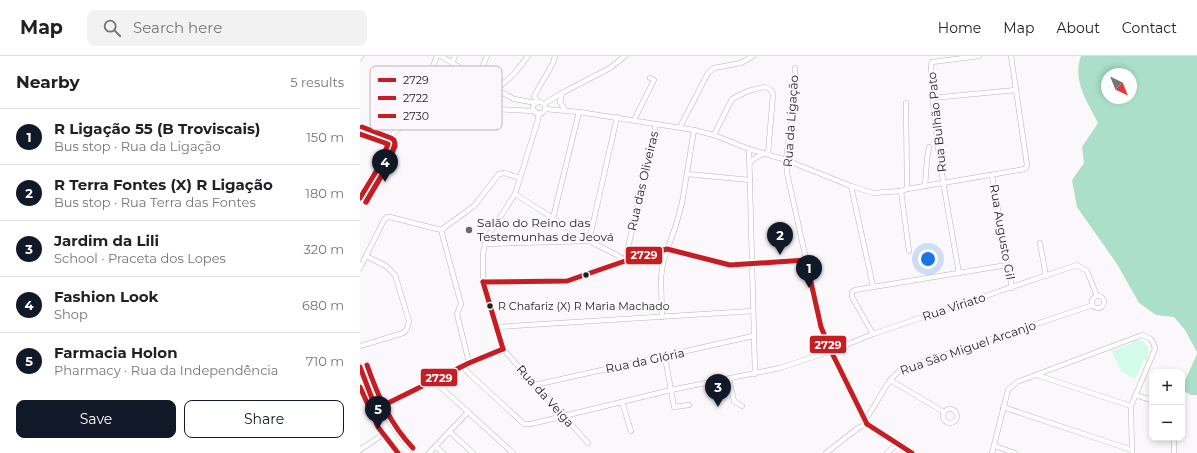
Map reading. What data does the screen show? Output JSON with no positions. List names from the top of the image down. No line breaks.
{"streets":{"street":["Rua da Ligação","Rua Bulhão Pato","Rua das Oliveiras","Rua Augusto Gil","Rua Viriato","Rua São Miguel Arcanjo","Rua da Glória","Rua da Veiga"]},"crossings":[["Rua da Ligação","Rua Viriato"],["Rua da Ligação","Rua São Miguel Arcanjo"],["Rua Augusto Gil","Rua Viriato"],["Rua Viriato","Rua São Miguel Arcanjo"],["Rua Viriato","Rua da Veiga"],["Rua da Glória","Rua da Veiga"]],"places":["Salão do Reino das Testemunhas de Jeová","R Chafariz (X) R Maria Machado"],"lines":["transit line 2730","transit line 2729","transit line 2722"],"legend":["2729","2722","2730"],"north":"bottom right","page":{"header":"Map","search":"Search here","nav":["Home","Map","About","Contact"],"heading":["Nearby","5 results"],"list":[{"mark":"1","name":"R Ligação 55 (B Troviscais)","note":"Bus stop · Rua da Ligação","value":"150 m"},{"mark":"2","name":"R Terra Fontes (X) R Ligação","note":"Bus stop · Rua Terra das Fontes","value":"180 m"},{"mark":"3","name":"Jardim da Lili","note":"School · Praceta dos Lopes","value":"320 m"},{"mark":"4","name":"Fashion Look","note":"Shop","value":"680 m"},{"mark":"5","name":"Farmacia Holon","note":"Pharmacy · Rua da Independência","value":"710 m"}],"pins":["4","2","1","3","5"],"map_buttons":["+","−"],"buttons":["Save","Share"]}}
